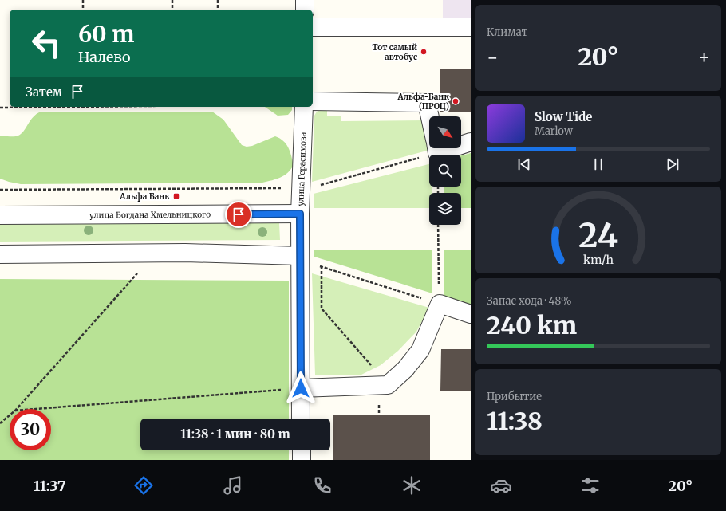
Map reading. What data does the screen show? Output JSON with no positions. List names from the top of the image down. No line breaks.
{"streets":{"street":["улица Герасимова","улица Богдана Хмельницкого"]},"crossings":[["улица Герасимова","улица Богдана Хмельницкого"]],"places":{"other":["Тот самый автобус","Альфа-Банк (ПРОЦ)"],"transit":["Альфа Банк"]},"north":"bottom right","page":{"tile":["Климат",["Запас хода · 48%","240 km"],["Прибытие","11:38"]],"turn":["60 m","Налево"],"heat":["−","20°","+"],"then":"Затем","song":["Slow Tide","Marlow"],"limit":"30","trip":"11:38 · 1 мин · 80 m","tabs":["11:37","20°"],"gauge":["24","km/h"]}}
